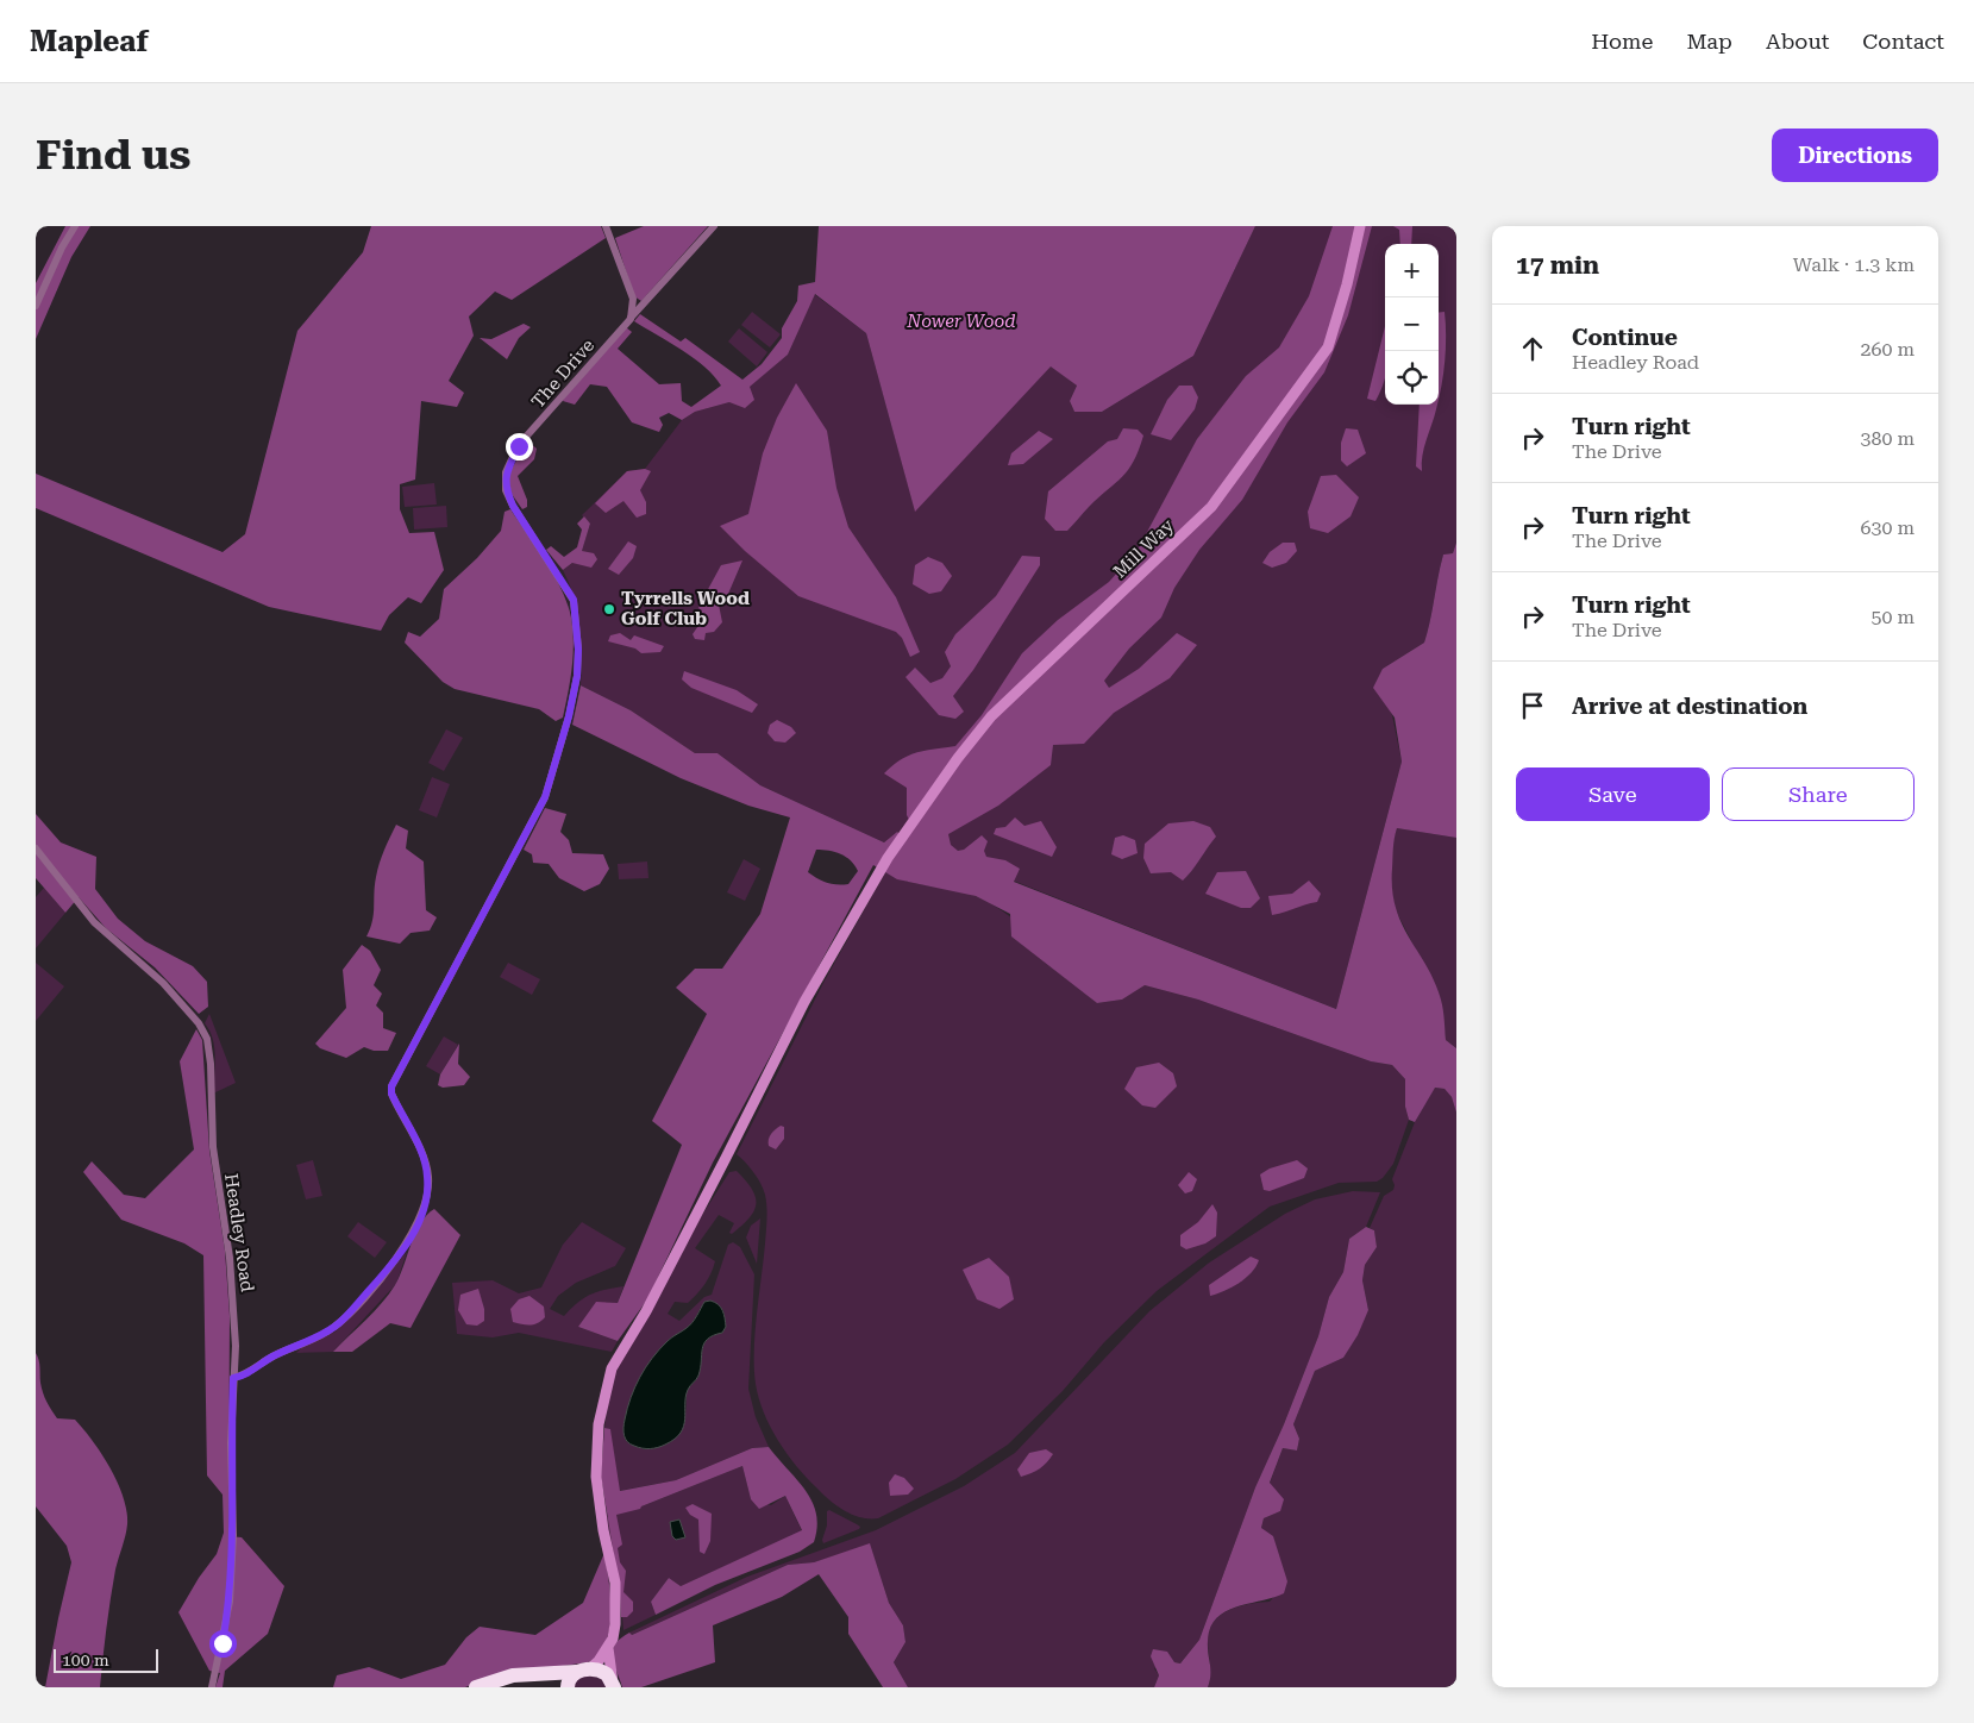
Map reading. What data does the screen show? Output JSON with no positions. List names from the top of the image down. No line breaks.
{"streets":{"main road":["Mill Way"],"street":["The Drive","Headley Road"]},"crossings":[["The Drive","Headley Road"]],"parks":["Nower Wood"],"places":["Tyrrells Wood Golf Club"],"scale_bar":"100 m","page":{"header":"Mapleaf","nav":["Home","Map","About","Contact"],"buttons":["Directions",["Save","Share"]],"title":"Find us","heading":["17 min","Walk · 1.3 km"],"map_buttons":["+","−"],"list":[["Continue","Headley Road","260 m"],["Turn right","The Drive","380 m"],["Turn right","The Drive","630 m"],["Turn right","The Drive","50 m"],"Arrive at destination"],"scale":"100 m"}}
